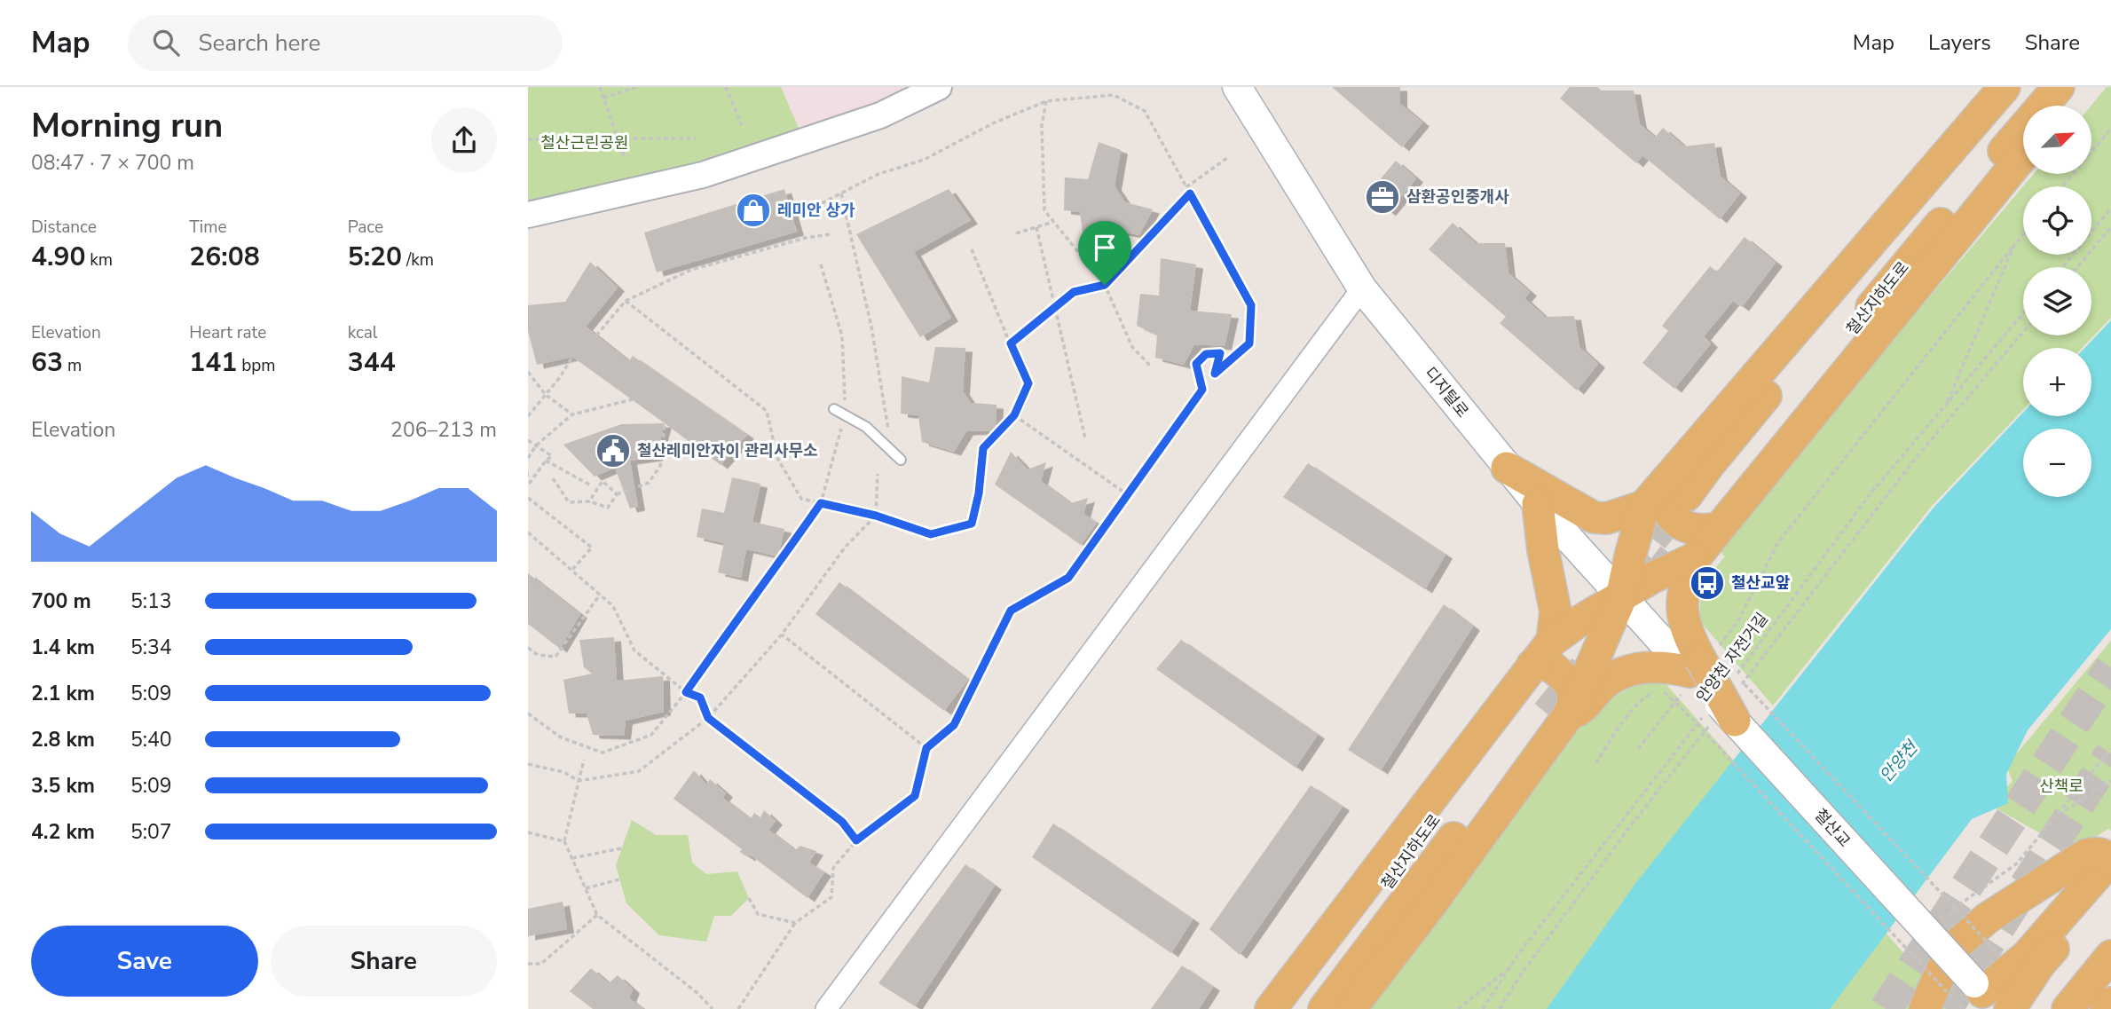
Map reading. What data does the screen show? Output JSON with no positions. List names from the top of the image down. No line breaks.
{"streets":{"main road":["철산지하도로","디지털로","철산교"],"path":["안양천 자전거길"]},"water":["안양천"],"parks":["철산근린공원","산책로"],"places":{"office":["삼환공인중개사"],"shop":["레미안 상가"],"public building":["철산레미안자이 관리사무소"],"bus stop":["철산교앞"]},"north":"top right","page":{"header":"Map","search":"Search here","nav":["Map","Layers","Share"],"heading":["Morning run","08:47 · 7 × 700 m"],"map_buttons":["+","−"],"stats":[["Distance","4.90 km"],["Time","26:08"],["Pace","5:20 /km"],["Elevation","63 m"],["Heart rate","141 bpm"],["kcal","344"]],"chart":["Elevation","206–213 m"],"list":[{"name":"700 m","note":"5:13"},{"name":"1.4 km","note":"5:34"},{"name":"2.1 km","note":"5:09"},{"name":"2.8 km","note":"5:40"},{"name":"3.5 km","note":"5:09"},{"name":"4.2 km","note":"5:07"}],"buttons":["Save","Share"]}}
